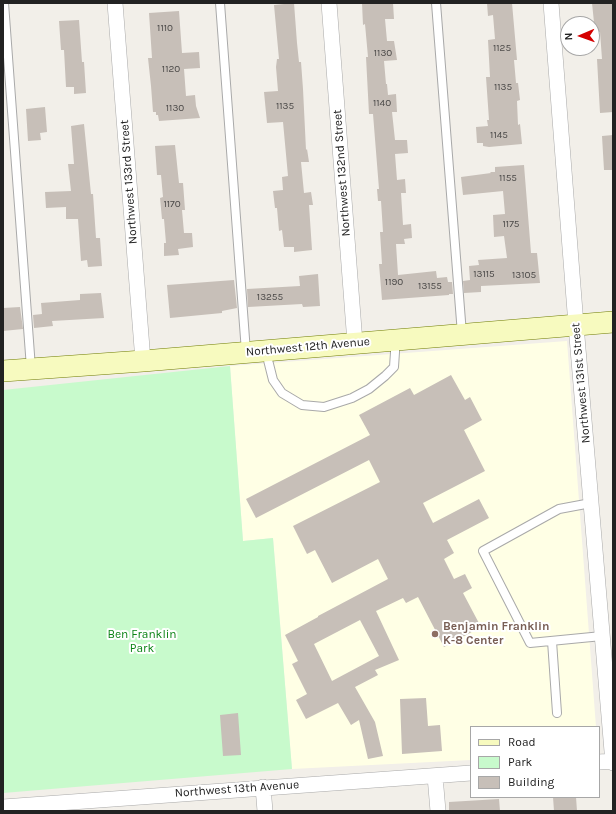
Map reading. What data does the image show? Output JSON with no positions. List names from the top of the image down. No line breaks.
{"streets":{"street":["Northwest 132nd Street","Northwest 133rd Street","Northwest 12th Avenue","Northwest 131st Street","Northwest 13th Avenue"]},"crossings":[["Northwest 132nd Street","Northwest 12th Avenue"],["Northwest 133rd Street","Northwest 12th Avenue"],["Northwest 12th Avenue","Northwest 131st Street"]],"parks":["Ben Franklin Park"],"places":["Benjamin Franklin K-8 Center"],"house_numbers":["1110","1125","1130","1120","1135","1140","1135","1130","1145","1155","1170","1175","13115","13105","1190","13155","13255"],"legend":["Road","Park","Building"],"north":"left"}
